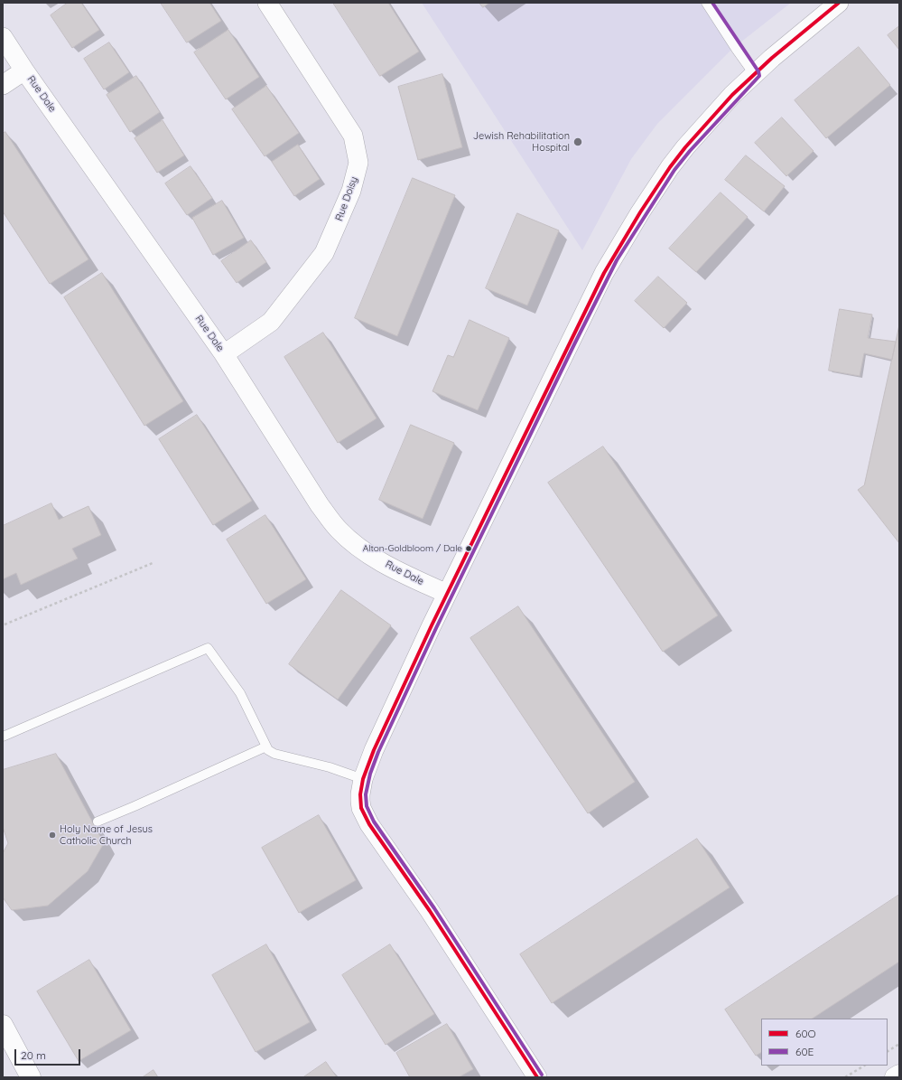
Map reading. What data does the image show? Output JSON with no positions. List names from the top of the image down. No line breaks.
{"streets":{"street":["Rue Dale","Rue Doisy"]},"crossings":[["Rue Dale","Rue Doisy"]],"places":["Jewish Rehabilitation Hospital","Alton-Goldbloom / Dale","Holy Name of Jesus Catholic Church"],"lines":["transit line 60O","transit line 60E"],"legend":["60O","60E"],"scale_bar":"20 m"}
